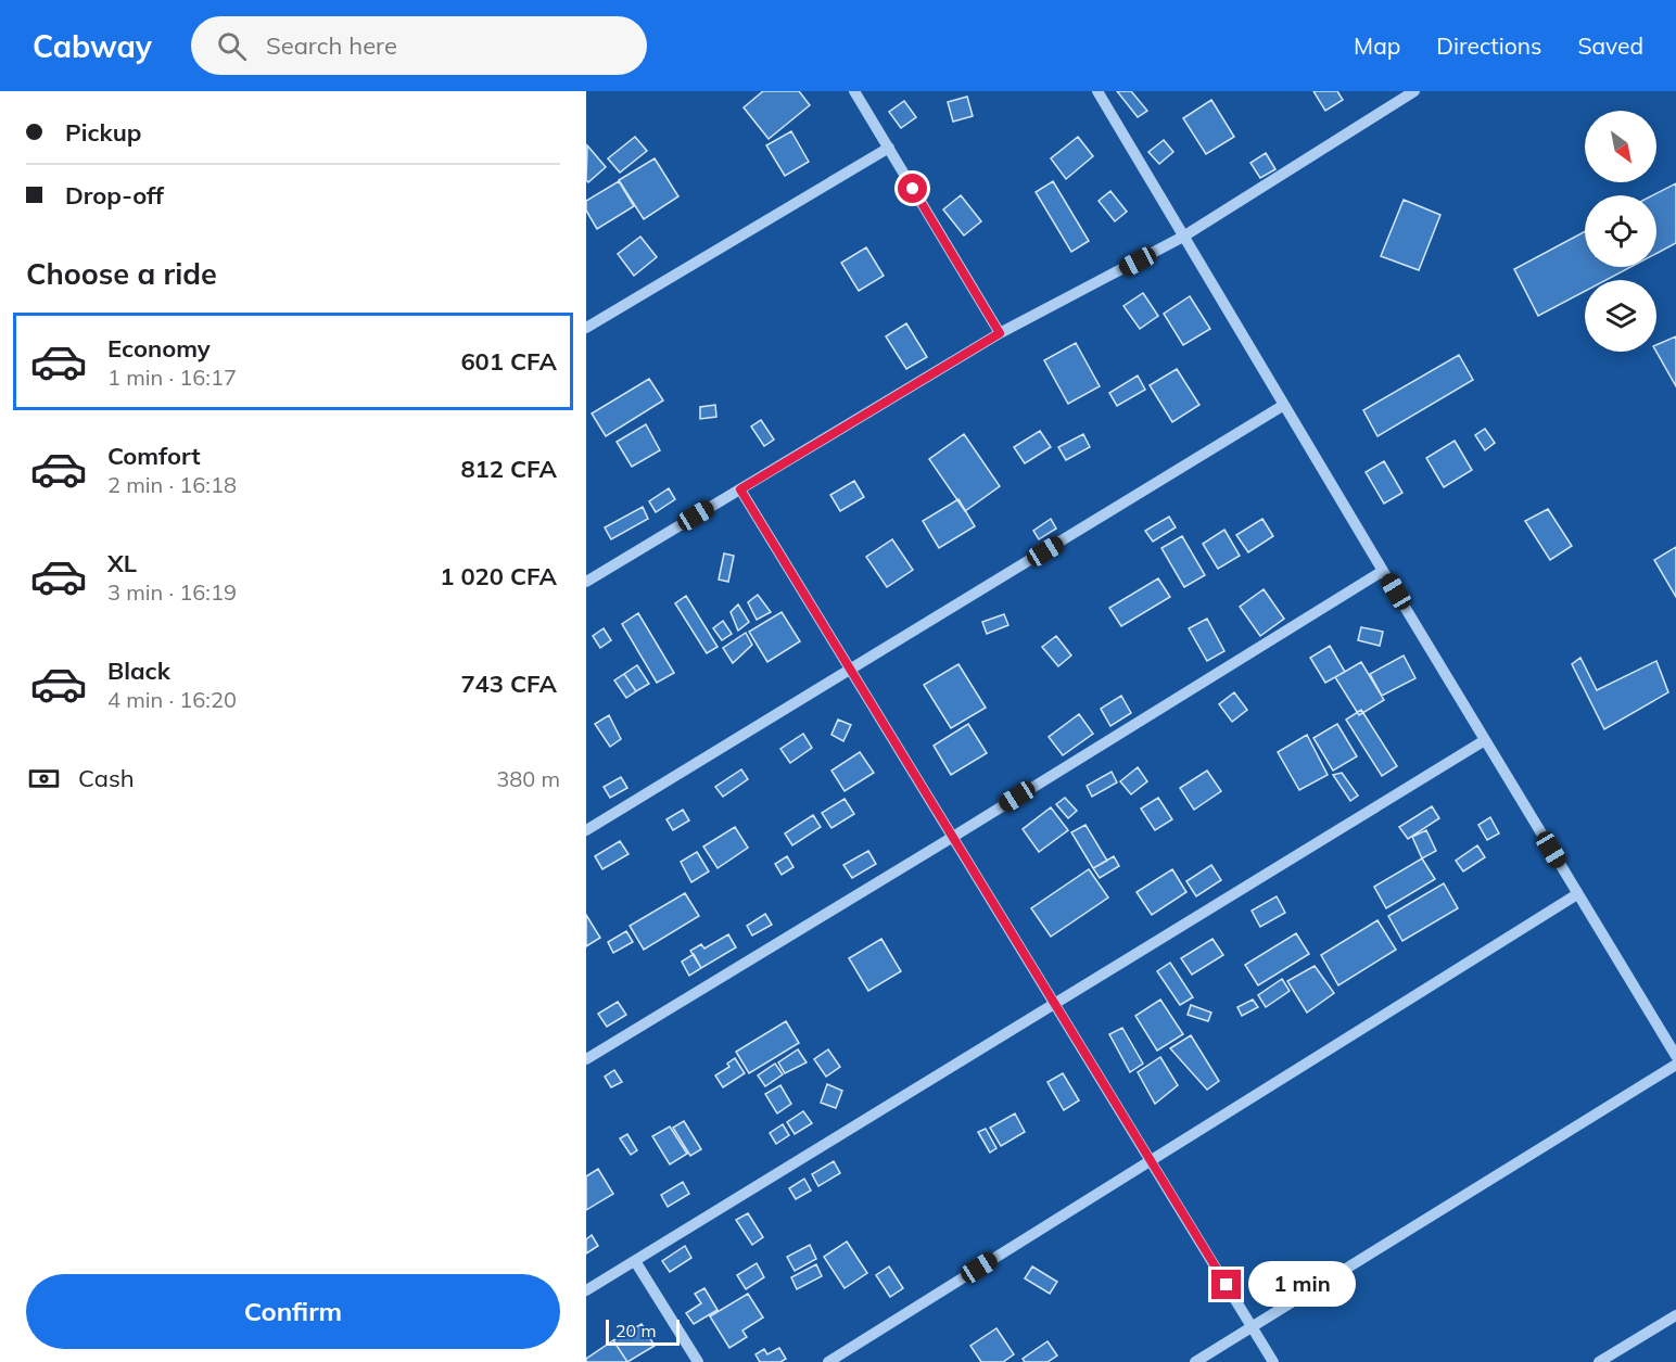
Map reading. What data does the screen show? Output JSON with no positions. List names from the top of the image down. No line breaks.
{"scale_bar":"20 m","north":"bottom right","page":{"header":"Cabway","search":"Search here","nav":["Map","Directions","Saved"],"banner":["Pickup","Drop-off"],"heading":"Choose a ride","list":[{"name":"Economy","note":"1 min · 16:17","value":"601 CFA"},{"name":"Comfort","note":"2 min · 16:18","value":"812 CFA"},{"name":"XL","note":"3 min · 16:19","value":"1 020 CFA"},{"name":"Black","note":"4 min · 16:20","value":"743 CFA"}],"pay":["Cash","380 m"],"buttons":"Confirm","bubble":"1 min","scale":"20 m"}}
